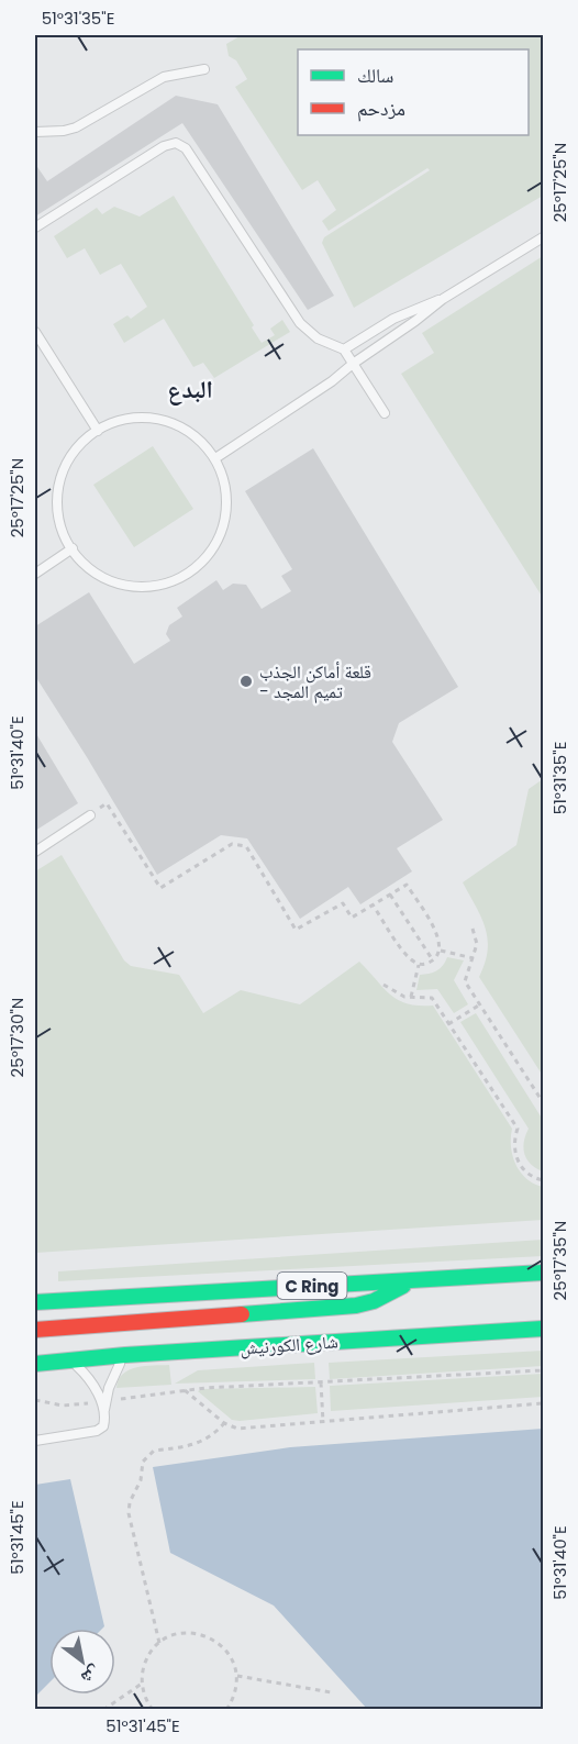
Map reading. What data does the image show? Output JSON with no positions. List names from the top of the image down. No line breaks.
{"streets":{"highway":["C Ring","شارع الكورنيش"]},"districts":["البدع"],"places":["قلعة أماكن الجذب - تميم المجد"],"legend":["سالك","مزدحم"],"north":"bottom right","coordinates":["51°31'35\"E","25°17'25\"N","51°31'40\"E","25°17'30\"N","25°17'35\"N","51°31'45\"E"]}
